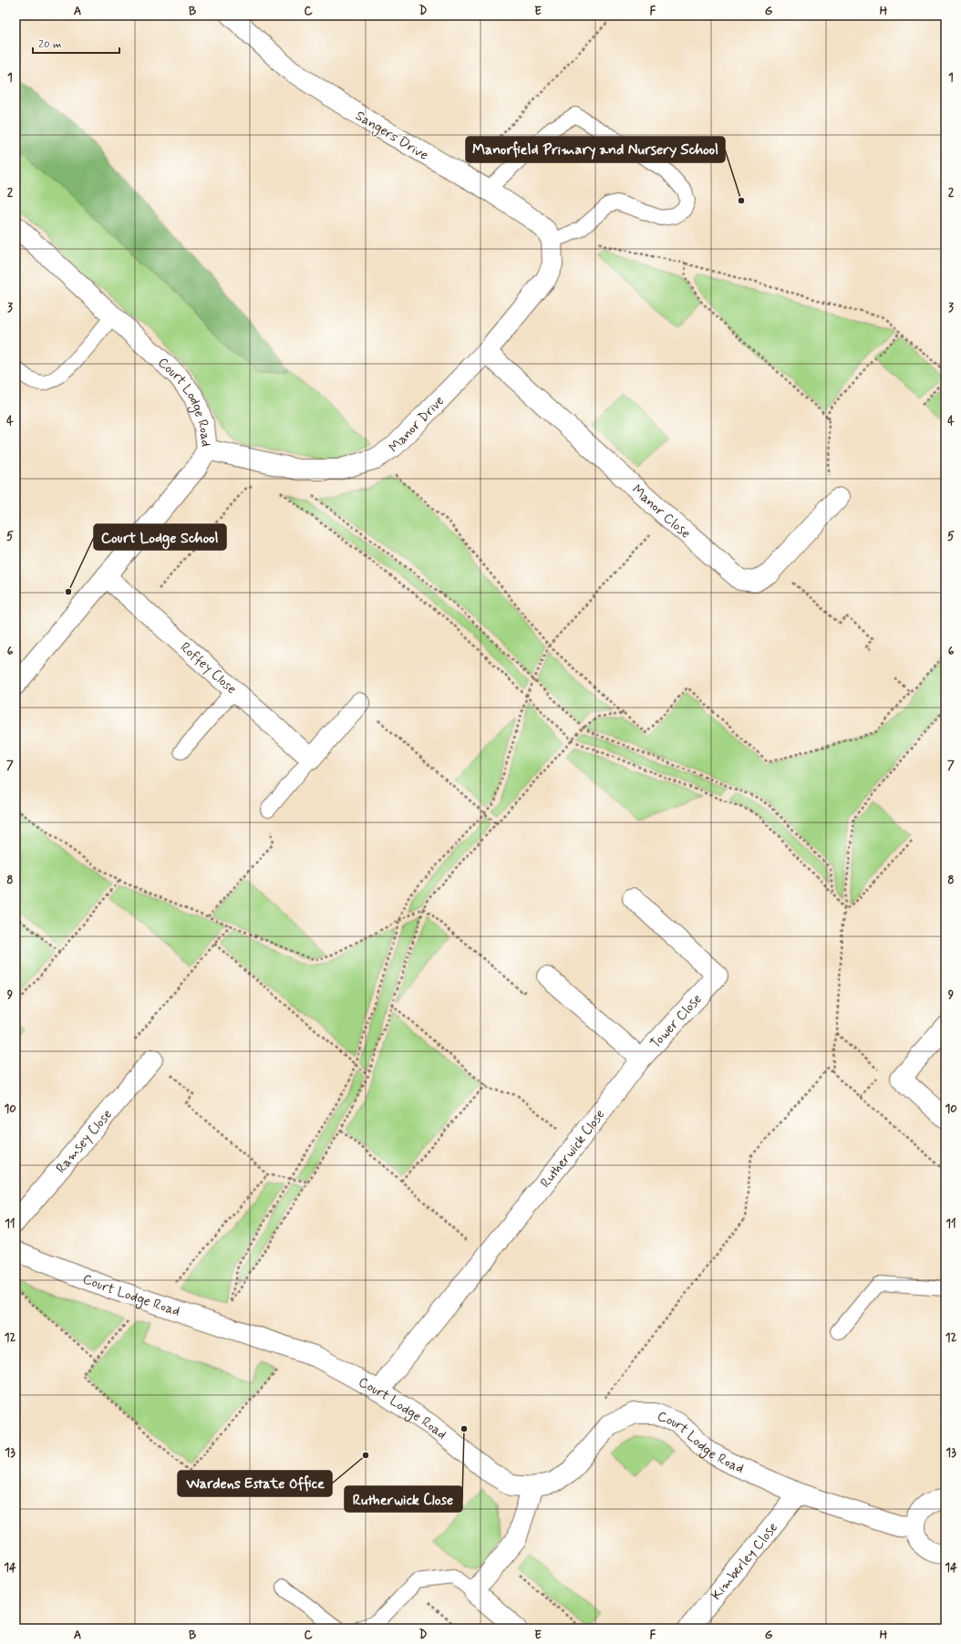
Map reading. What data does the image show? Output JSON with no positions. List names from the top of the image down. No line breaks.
{"streets":{"street":["Sangers Drive","Court Lodge Road","Manor Drive","Manor Close","Roffey Close","Tower Close","Ramsey Close","Rutherwick Close","Kimberley Close"]},"crossings":[["Sangers Drive","Manor Drive"],["Court Lodge Road","Manor Drive"],["Court Lodge Road","Roffey Close"],["Court Lodge Road","Rutherwick Close"],["Court Lodge Road","Kimberley Close"],["Manor Drive","Manor Close"],["Tower Close","Rutherwick Close"]],"places":["Manorfield Primary and Nursery School","Court Lodge School","Rutherwick Close","Wardens Estate Office"],"scale_bar":"20 m","grid":{"columns":["A","B","C","D","E","F","G","H"],"rows":["1","2","3","4","5","6","7","8","9","10","11","12","13","14"]}}
